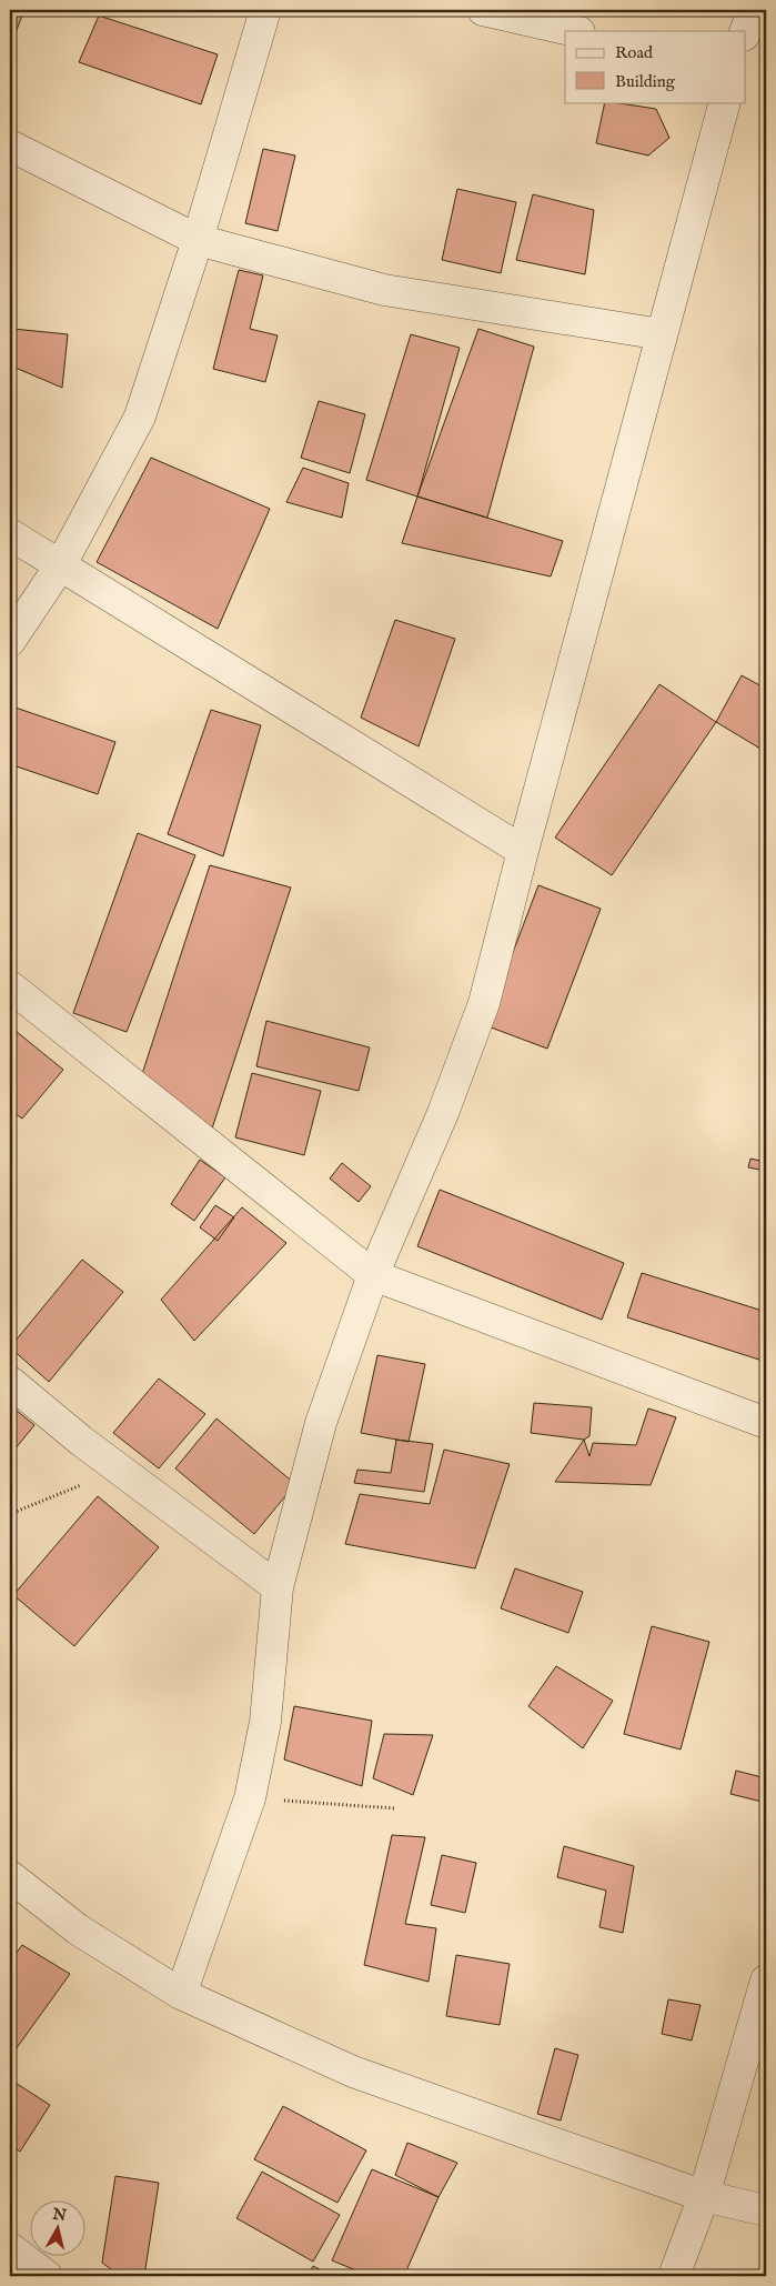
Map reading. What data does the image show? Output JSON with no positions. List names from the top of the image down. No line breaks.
{"legend":["Road","Building"],"north":"top"}
